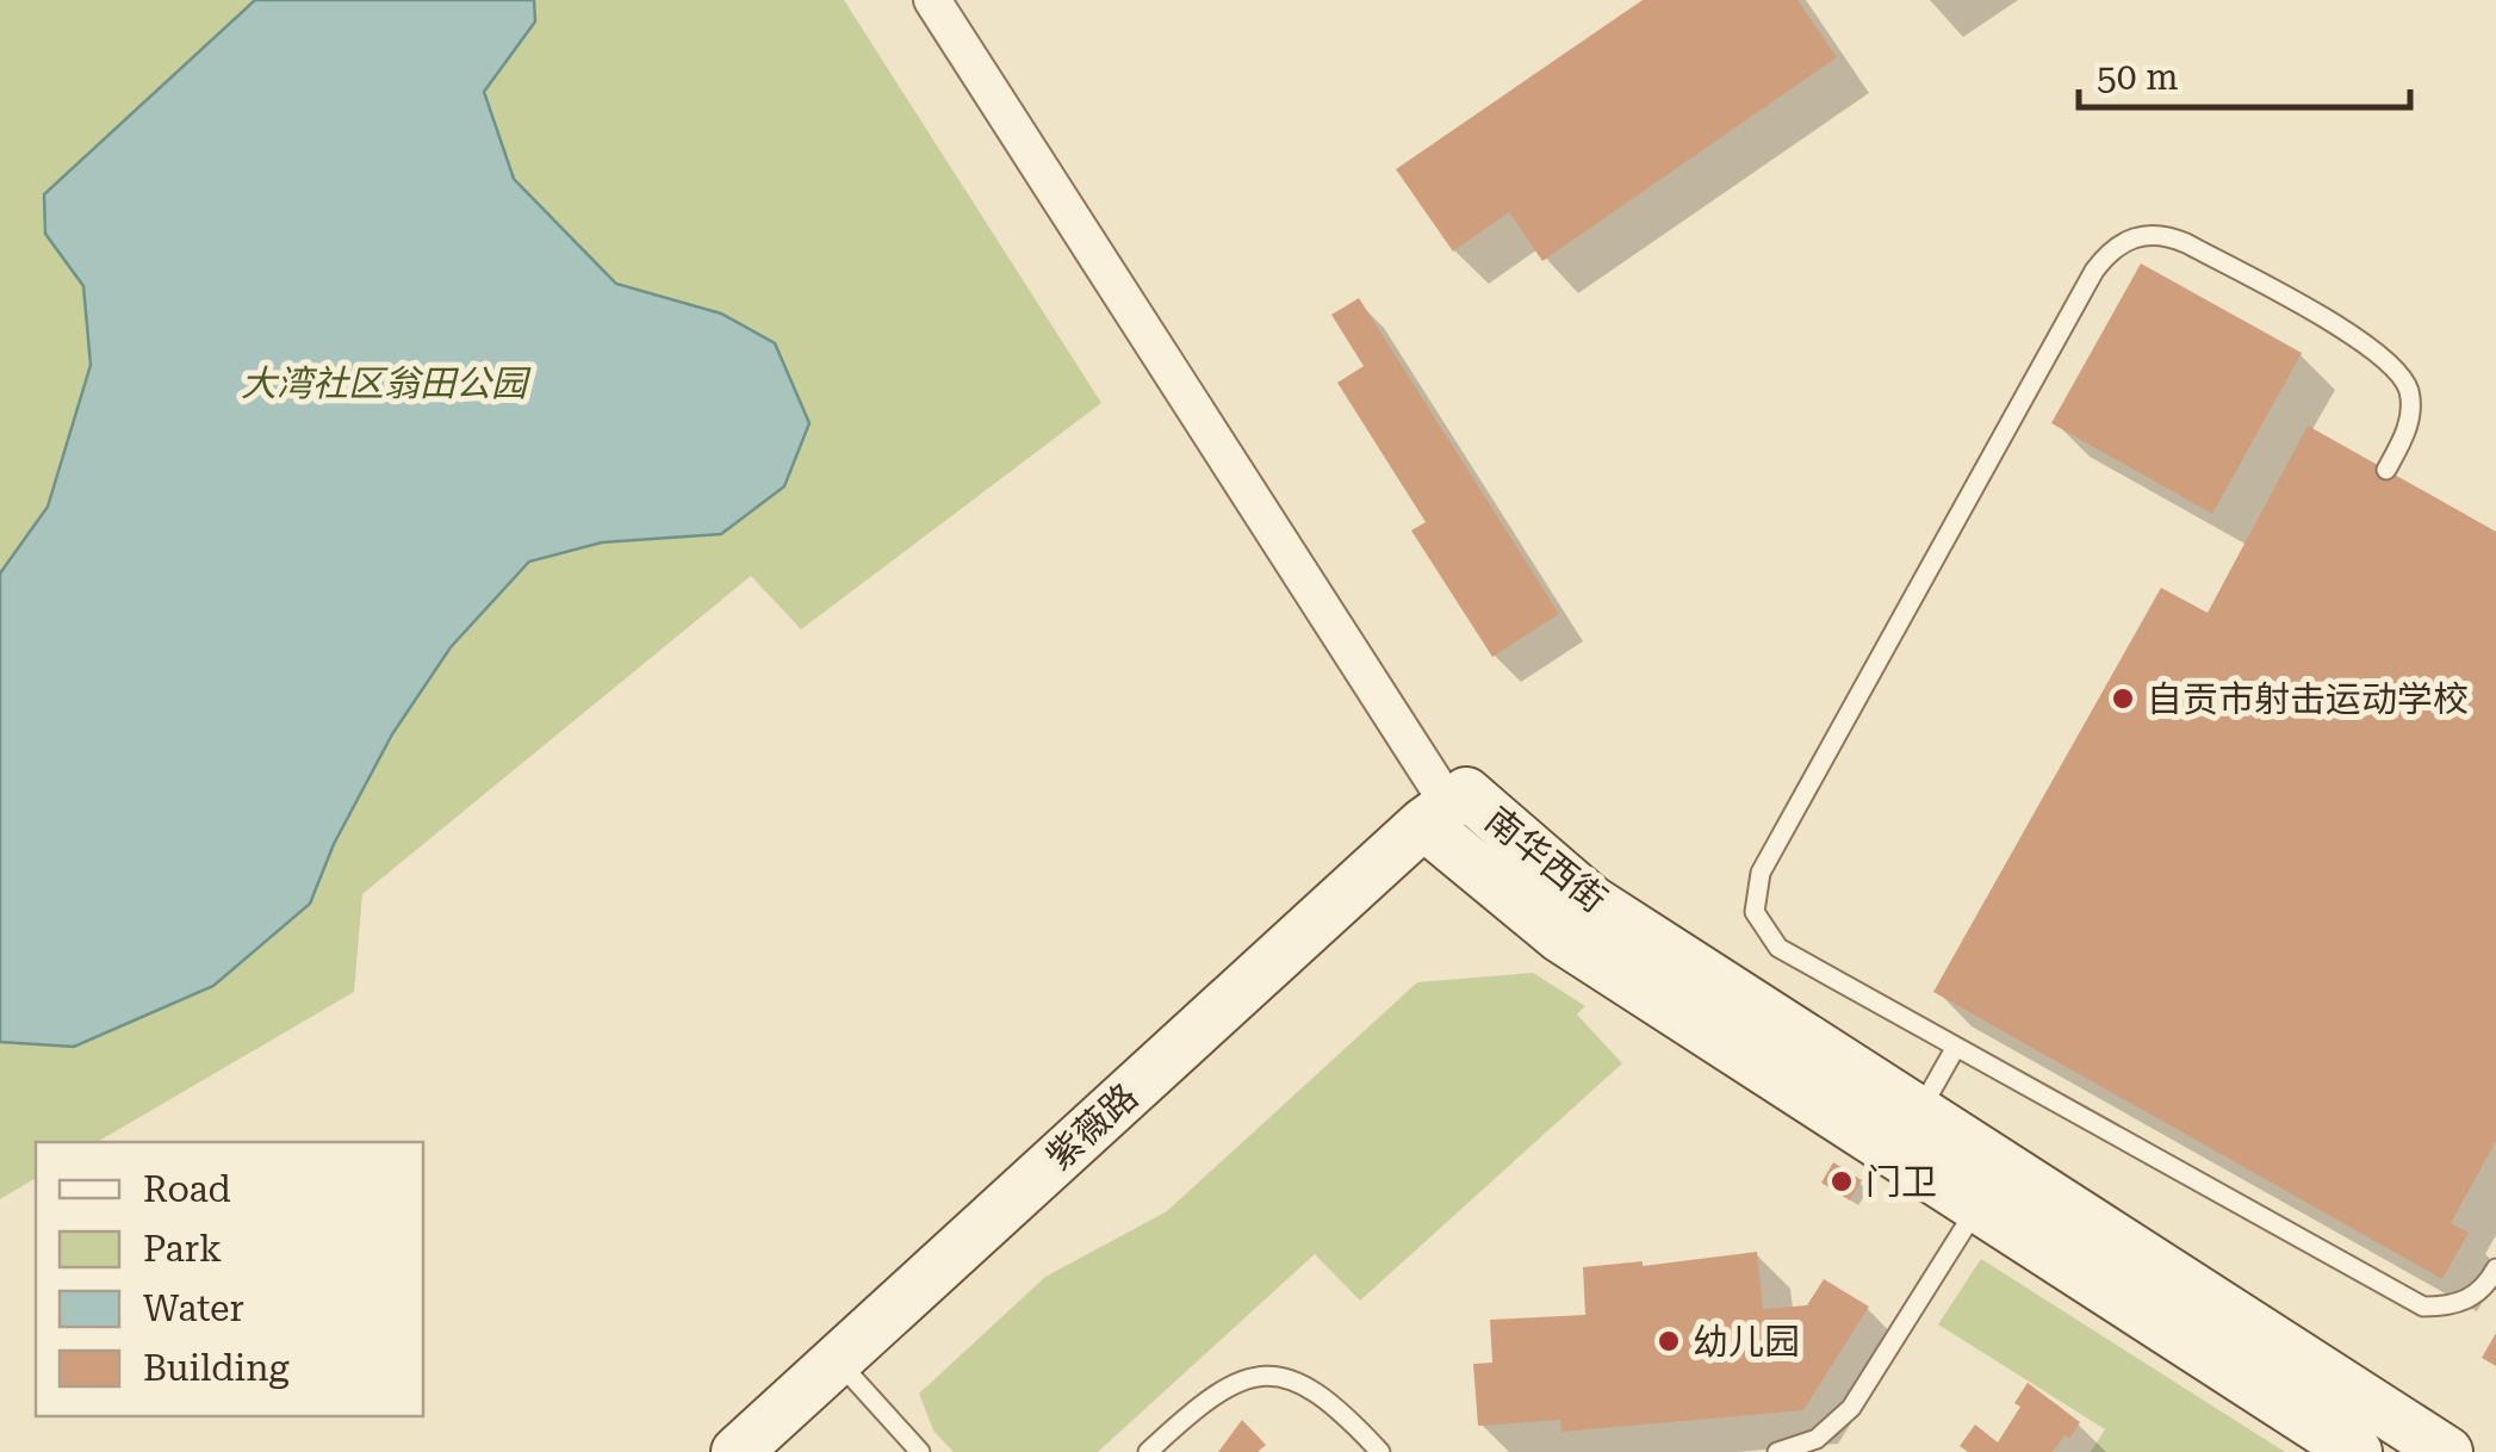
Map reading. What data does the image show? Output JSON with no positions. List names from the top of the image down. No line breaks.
{"streets":{"main road":["南华西街","紫薇路"]},"crossings":[["南华西街","紫薇路"]],"parks":["大湾社区翁田公园"],"places":["自贡市射击运动学校","门卫","幼儿园"],"legend":["Road","Park","Water","Building"],"scale_bar":"50 m"}
